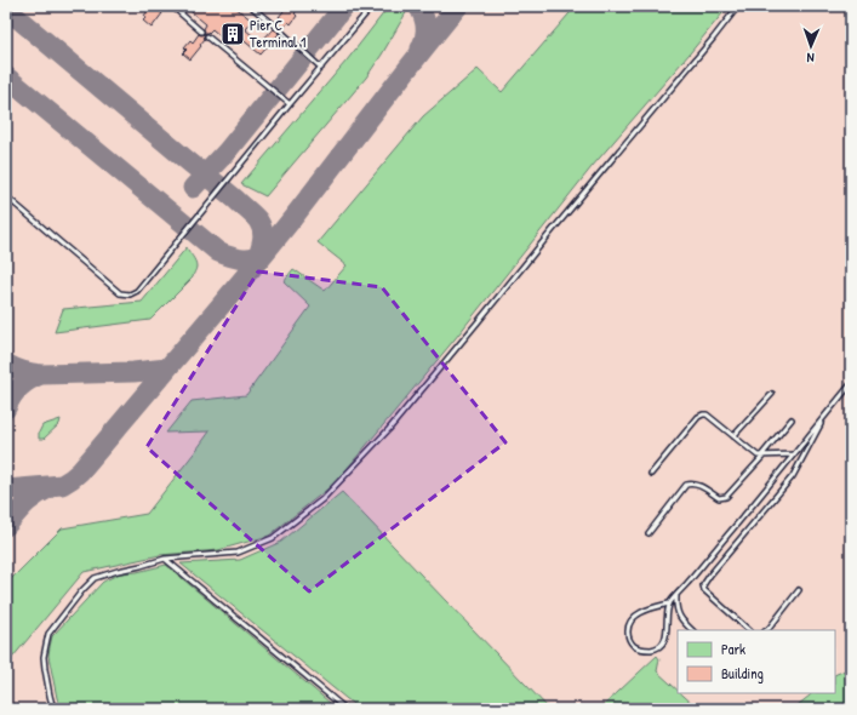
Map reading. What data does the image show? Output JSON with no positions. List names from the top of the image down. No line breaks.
{"places":{"building":["Pier C Terminal 1"]},"legend":["Park","Building"],"north":"bottom"}
